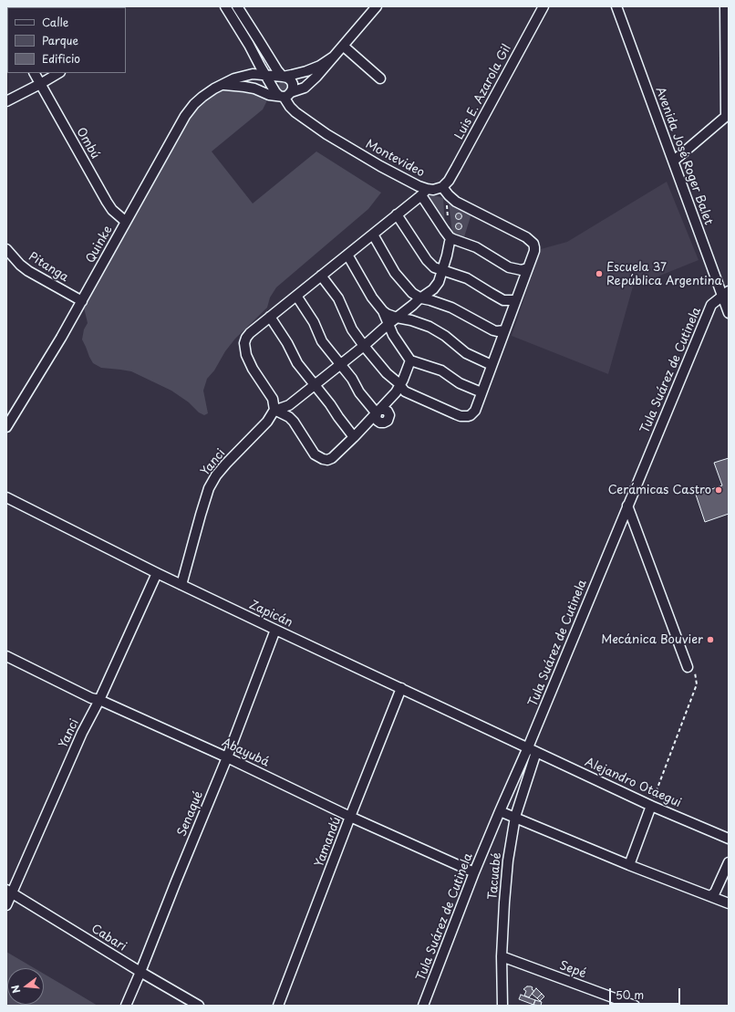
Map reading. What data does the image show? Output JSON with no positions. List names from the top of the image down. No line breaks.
{"streets":{"street":["Luis E. Azarola Gil","Ombú","Avenida José Roger Balet","Montevideo","Quinke","Pitanga","Tula Suárez de Cutinela","Yanci","Zapicán","Abayubá","Alejandro Otaegui","Senaqué","Yamandú","Tacuabé","Cabari","Sepé"]},"crossings":[["Luis E. Azarola Gil","Montevideo"],["Ombú","Quinke"],["Avenida José Roger Balet","Tula Suárez de Cutinela"],["Montevideo","Quinke"],["Quinke","Pitanga"],["Tula Suárez de Cutinela","Zapicán"],["Tula Suárez de Cutinela","Abayubá"],["Tula Suárez de Cutinela","Alejandro Otaegui"],["Yanci","Zapicán"],["Yanci","Abayubá"],["Yanci","Cabari"],["Zapicán","Alejandro Otaegui"],["Zapicán","Senaqué"],["Zapicán","Yamandú"],["Abayubá","Senaqué"],["Abayubá","Yamandú"],["Alejandro Otaegui","Tacuabé"],["Senaqué","Cabari"],["Tacuabé","Sepé"]],"places":["Escuela 37 República Argentina","Cerámicas Castro","Mecánica Bouvier"],"legend":["Calle","Parque","Edificio"],"scale_bar":"50 m","north":"left"}
